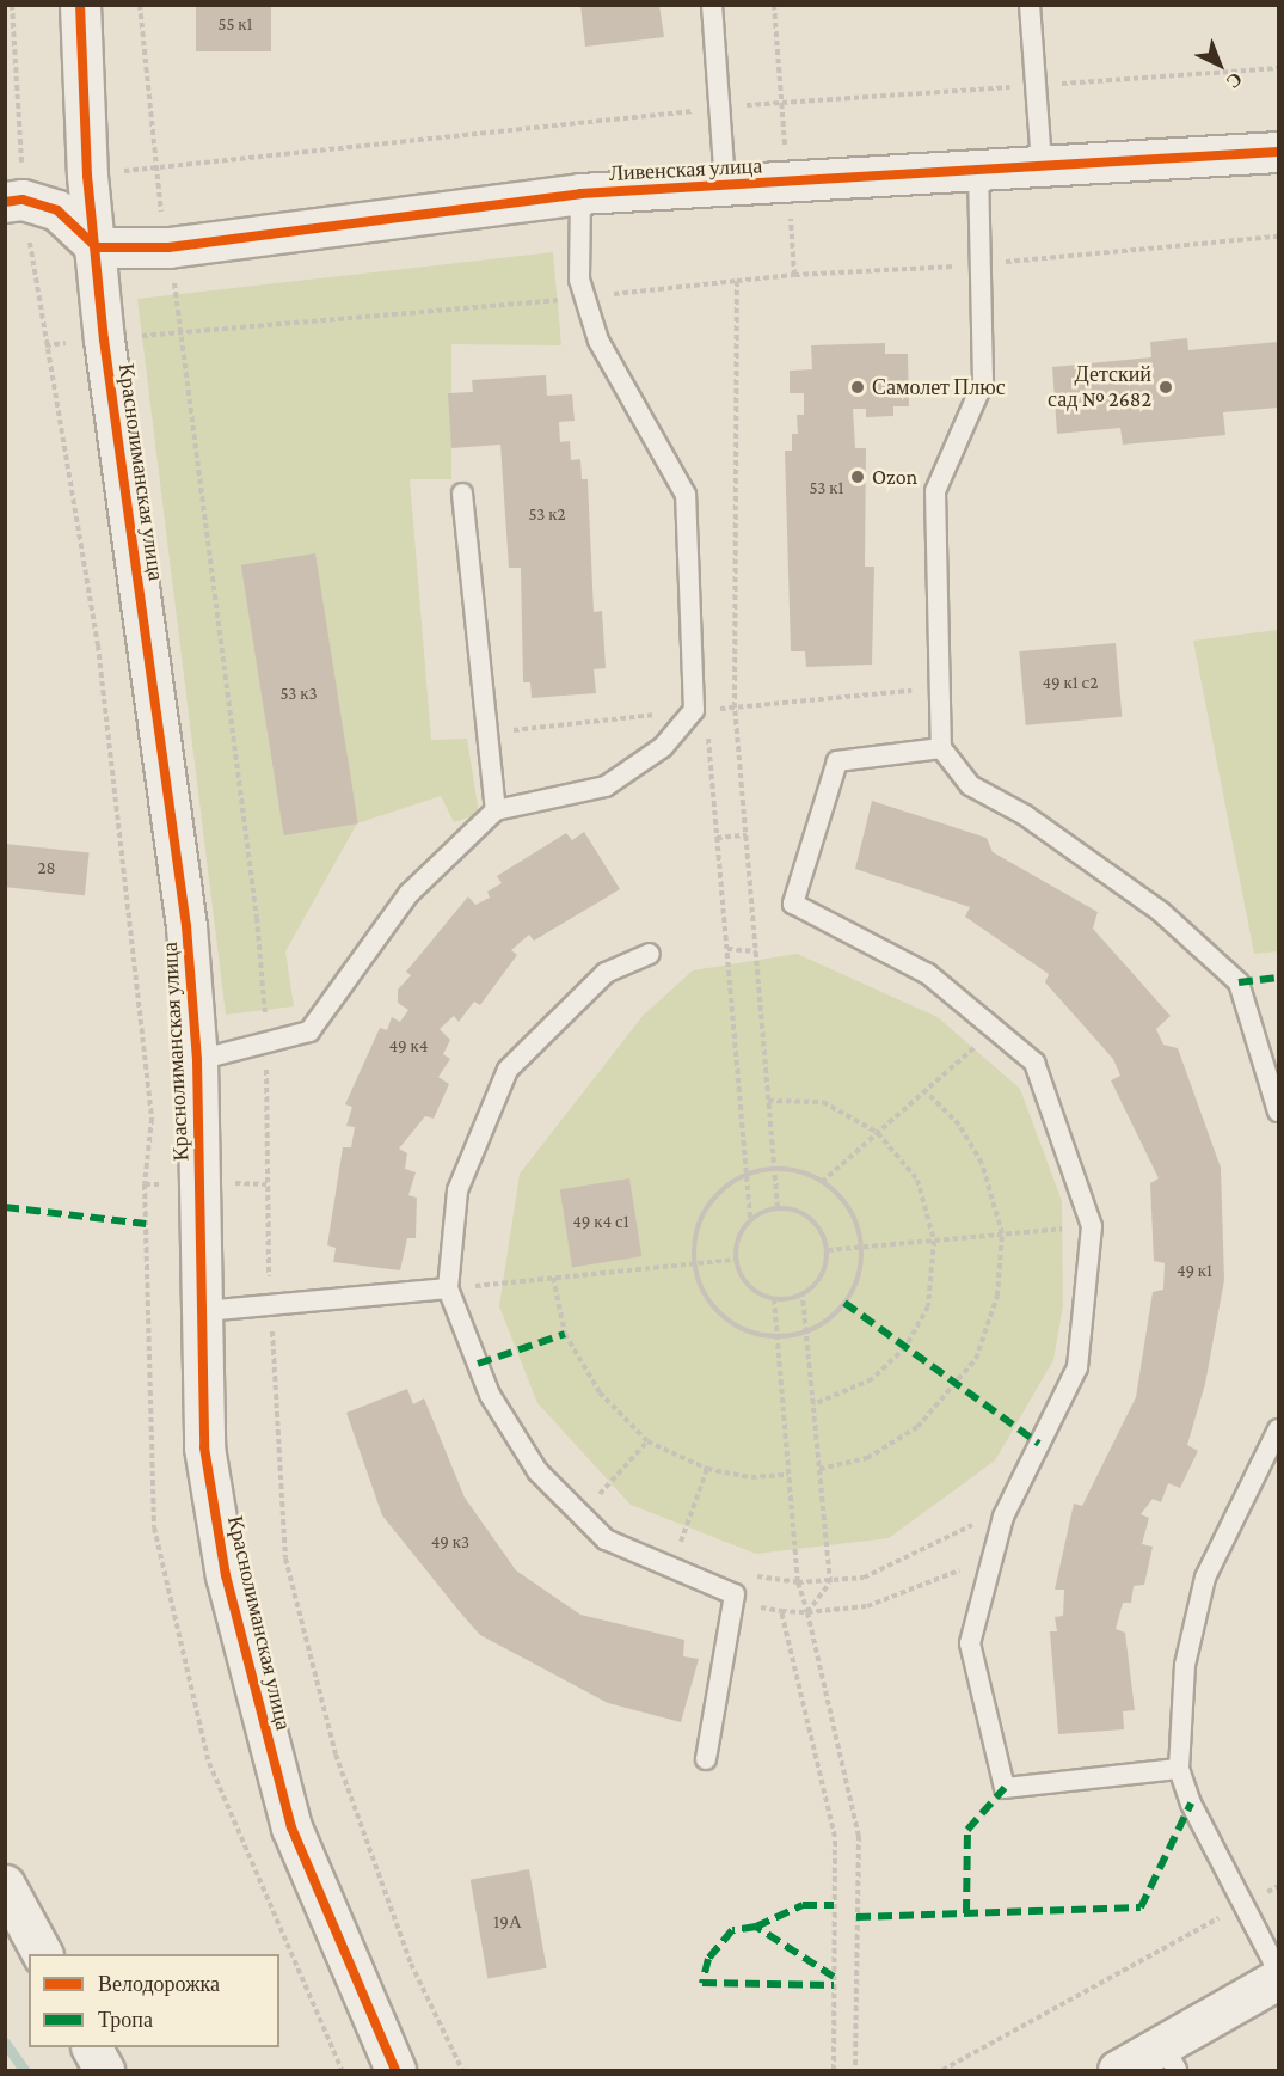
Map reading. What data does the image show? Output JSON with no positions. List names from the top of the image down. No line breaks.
{"streets":{"street":["Ливенская улица","Краснолиманская улица"]},"crossings":[["Ливенская улица","Краснолиманская улица"]],"places":["Самолет Плюс","Детский сад № 2682","Ozon"],"house_numbers":["55 к1","53 к1","53 к2","49 к1 с2","53 к3","28","49 к4","49 к4 с1","49 к1","49 к3","19А"],"legend":["Велодорожка","Тропа"],"north":"bottom right"}
